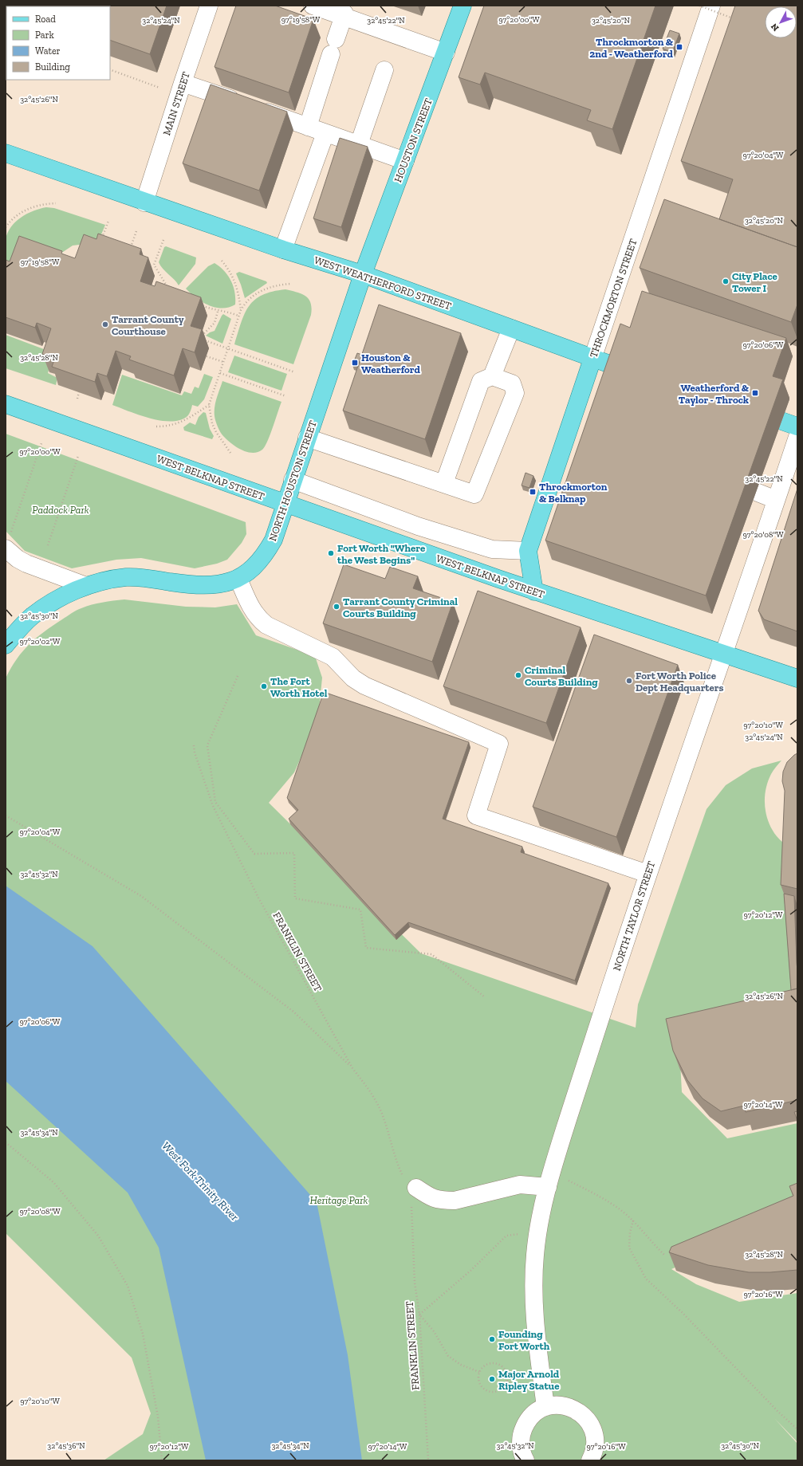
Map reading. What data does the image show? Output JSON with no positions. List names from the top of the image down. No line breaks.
{"streets":{"main road":["HOUSTON STREET","WEST WEATHERFORD STREET","THROCKMORTON STREET","WEST BELKNAP STREET","NORTH HOUSTON STREET"],"street":["MAIN STREET","NORTH TAYLOR STREET"],"path":["FRANKLIN STREET"]},"crossings":[["MAIN STREET","WEST WEATHERFORD STREET"],["HOUSTON STREET","WEST WEATHERFORD STREET"],["HOUSTON STREET","NORTH HOUSTON STREET"],["WEST WEATHERFORD STREET","THROCKMORTON STREET"],["WEST WEATHERFORD STREET","NORTH HOUSTON STREET"],["THROCKMORTON STREET","WEST BELKNAP STREET"],["WEST BELKNAP STREET","NORTH HOUSTON STREET"],["WEST BELKNAP STREET","NORTH TAYLOR STREET"]],"water":["West Fork Trinity River"],"parks":["Paddock Park","Heritage Park"],"places":{"transit":["Throckmorton & 2nd - Weatherford","Houston & Weatherford","Weatherford & Taylor - Throck","Throckmorton & Belknap"],"other":["City Place Tower I","Tarrant County Courthouse","Fort Worth \"Where the West Begins\"","Tarrant County Criminal Courts Building","Criminal Courts Building","Fort Worth Police Dept Headquarters","The Fort Worth Hotel","Founding Fort Worth","Major Arnold Ripley Statue"]},"legend":["Road","Park","Water","Building"],"north":"bottom left","coordinates":["97°19'58\"W","97°20'00\"W","32°45'24\"N","32°45'22\"N","32°45'20\"N","32°45'26\"N","97°20'04\"W","97°20'06\"W","32°45'28\"N","97°20'08\"W","32°45'30\"N","97°20'02\"W","97°20'10\"W","32°45'32\"N","97°20'12\"W","97°20'14\"W","32°45'34\"N","97°20'16\"W","32°45'36\"N"]}
